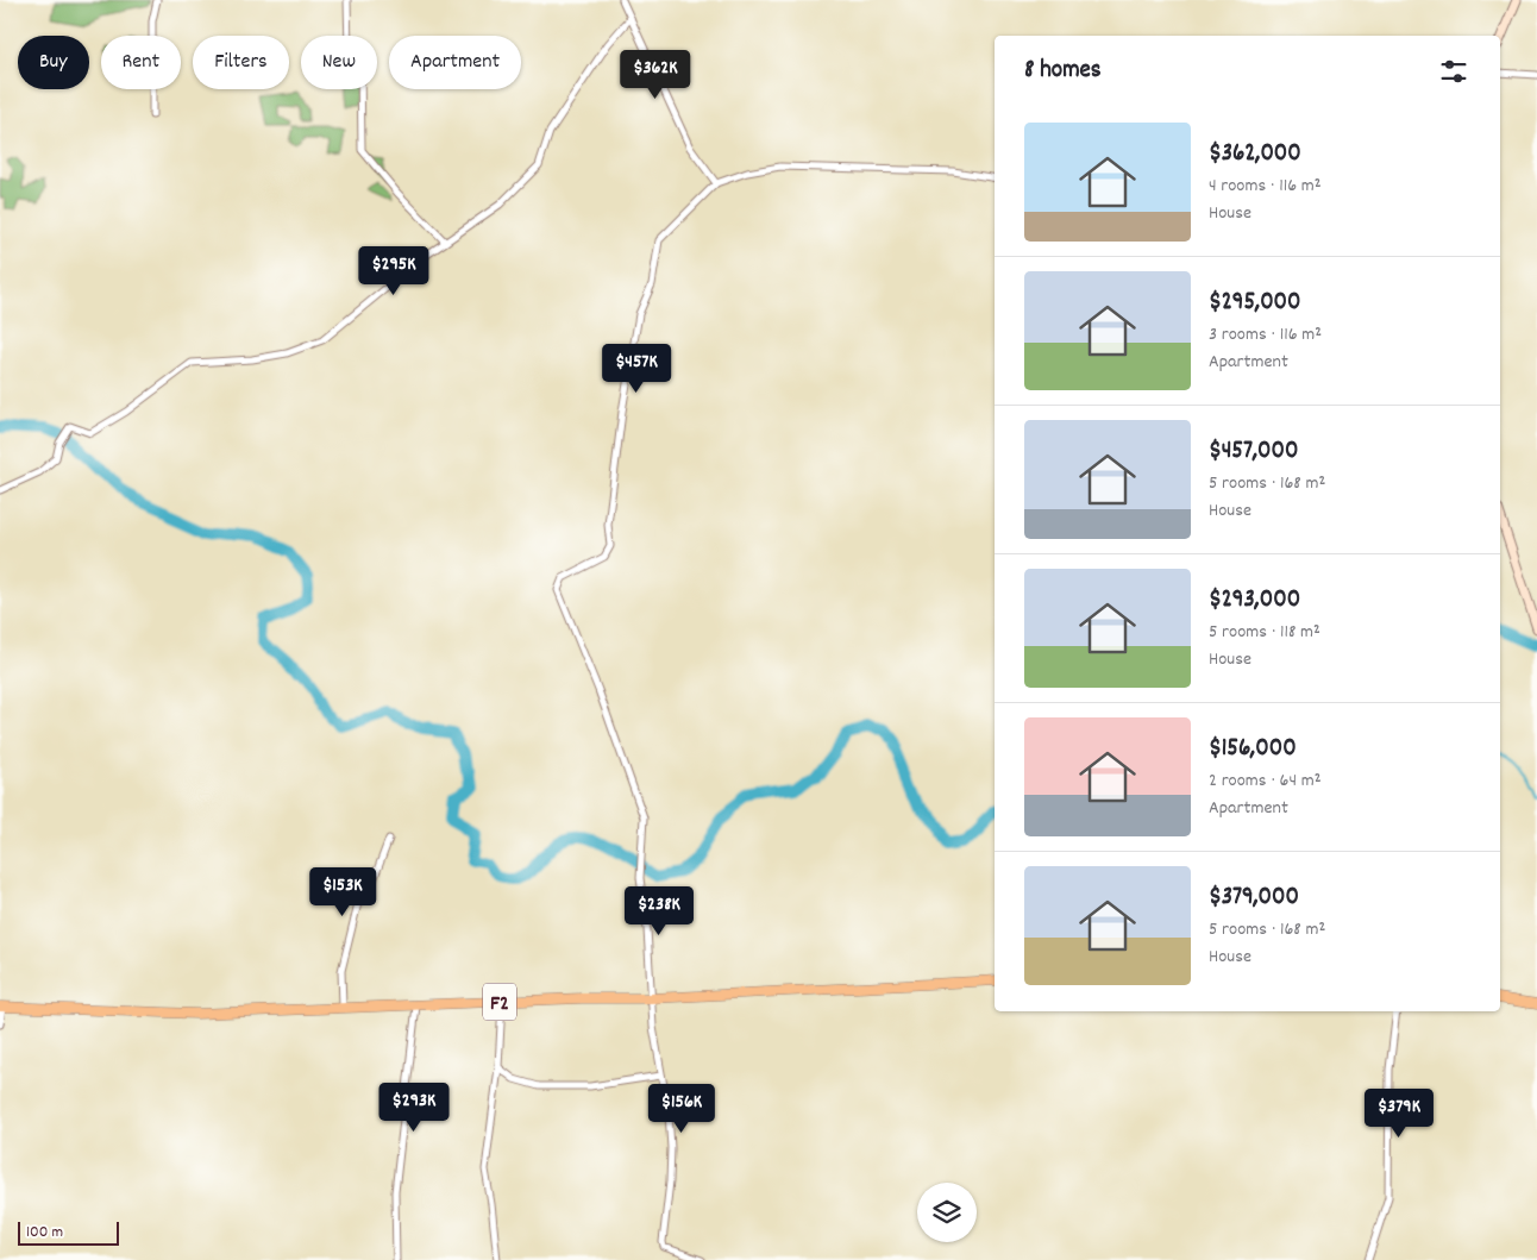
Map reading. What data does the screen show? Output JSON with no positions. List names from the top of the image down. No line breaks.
{"streets":{"main road":["F2"]},"scale_bar":"100 m","page":{"chip":["Buy","Rent","Filters","New","Apartment"],"heading":"8 homes","price":["$362K","$295K","$457K","$153K","$238K","$293K","$156K","$379K"],"list":[{"name":"$362,000","note":"4 rooms · 116 m² · House"},{"name":"$295,000","note":"3 rooms · 116 m² · Apartment"},{"name":"$457,000","note":"5 rooms · 168 m² · House"},{"name":"$293,000","note":"5 rooms · 118 m² · House"},{"name":"$156,000","note":"2 rooms · 64 m² · Apartment"},{"name":"$379,000","note":"5 rooms · 168 m² · House"}],"scale":"100 m"}}
